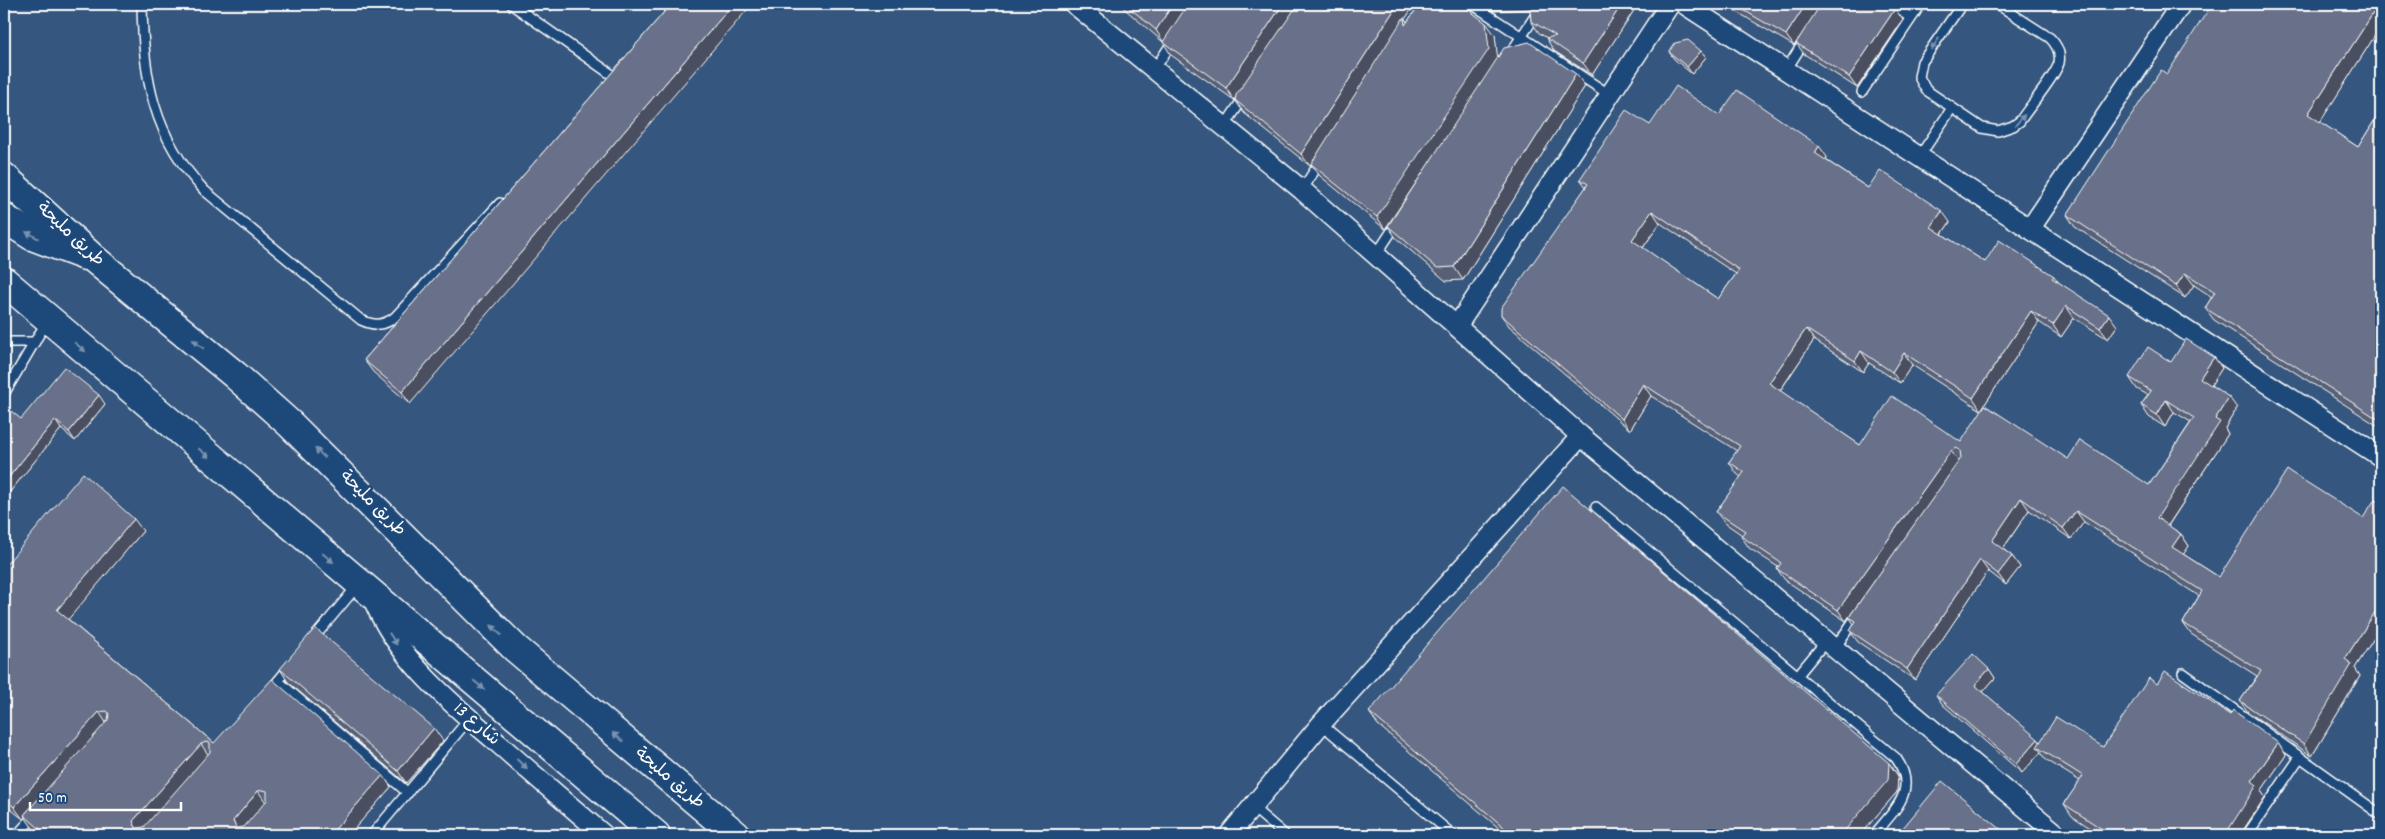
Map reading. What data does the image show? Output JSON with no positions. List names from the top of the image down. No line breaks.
{"streets":{"main road":["طريق مليحة"],"street":["شارع 13"]},"one_way":["شارع 13"],"scale_bar":"50 m"}
